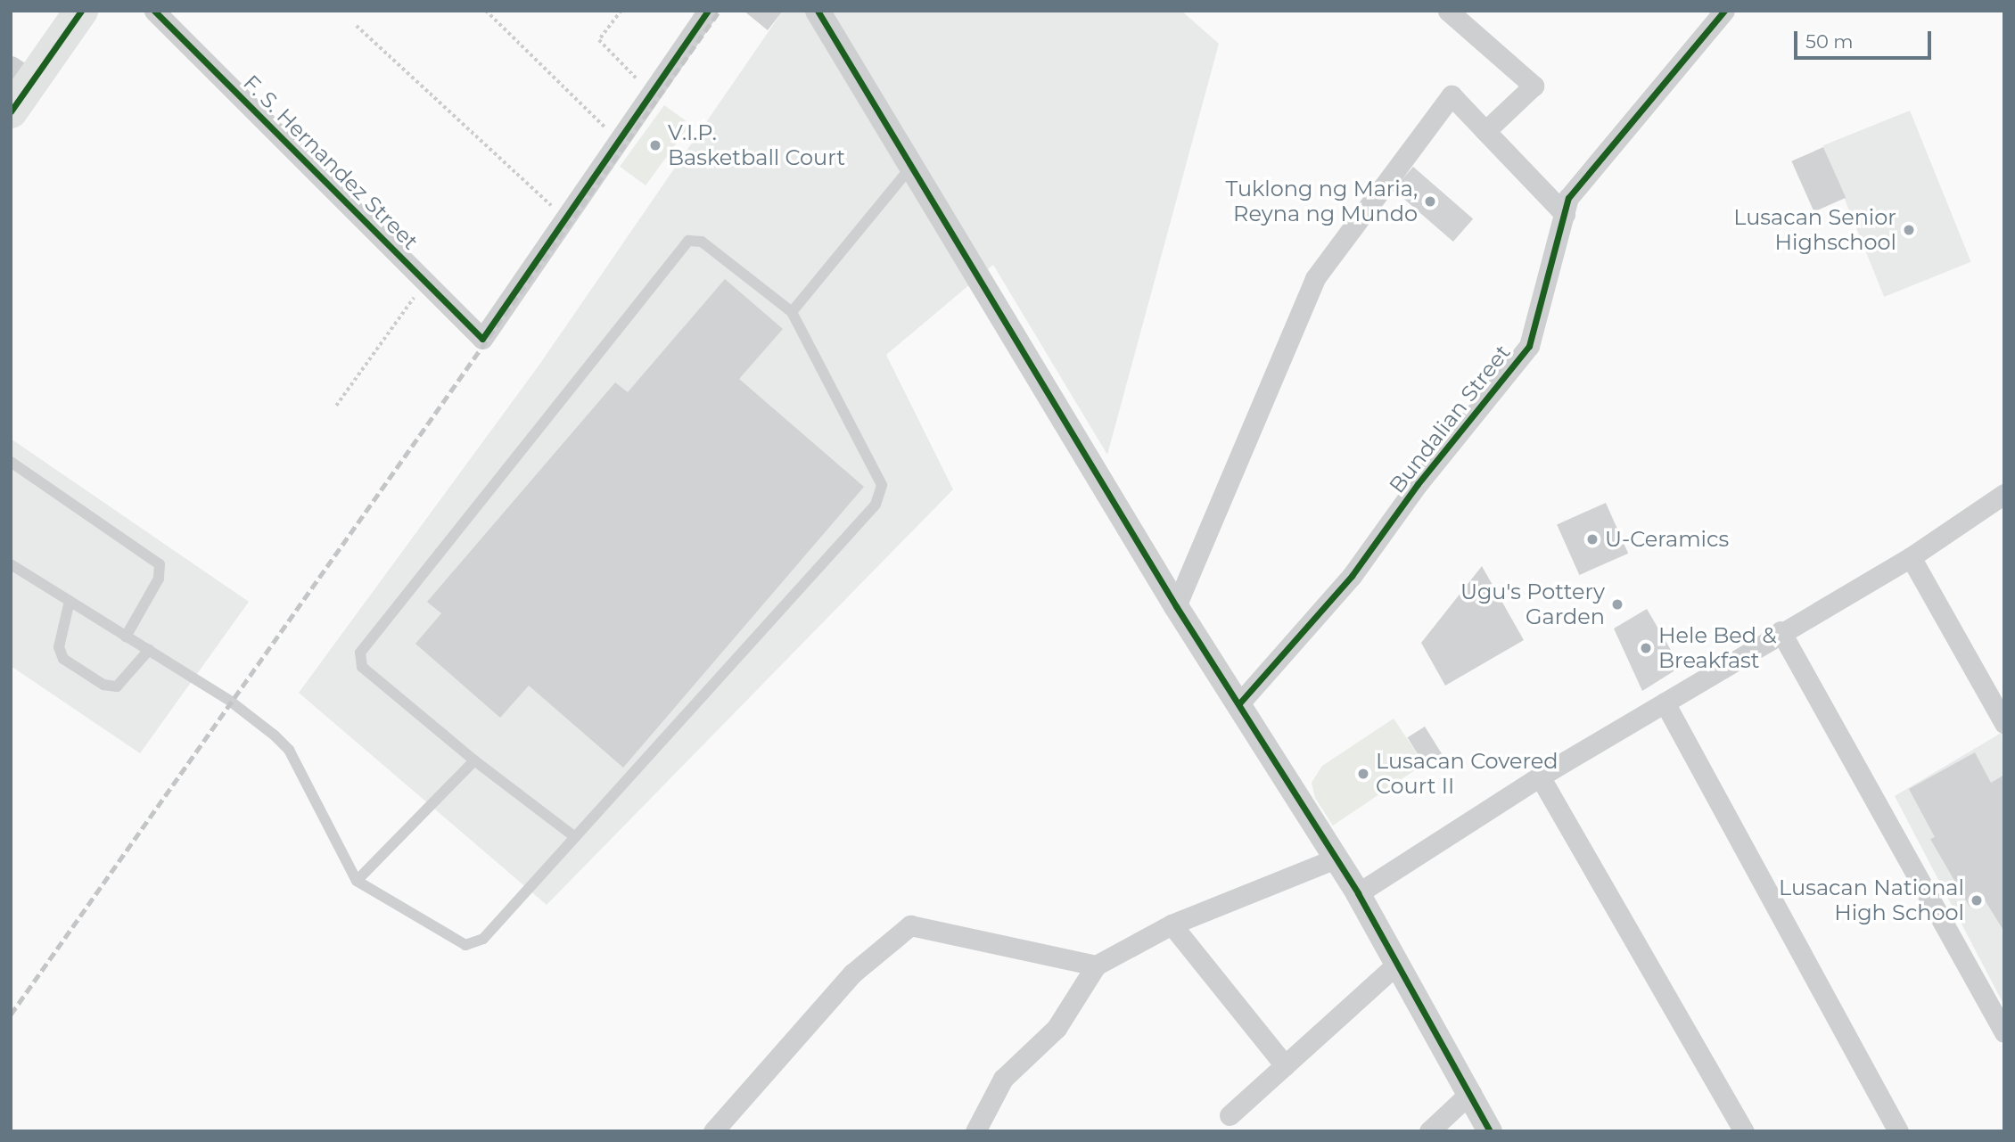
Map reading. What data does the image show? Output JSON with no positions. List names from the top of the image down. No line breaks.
{"streets":{"street":["F. S. Hernandez Street","Bundalian Street"]},"places":["V.I.P. Basketball Court","Tuklong ng Maria, Reyna ng Mundo","Lusacan Senior Highschool","U-Ceramics","Ugu's Pottery Garden","Hele Bed & Breakfast","Lusacan Covered Court II","Lusacan National High School"],"scale_bar":"50 m"}
